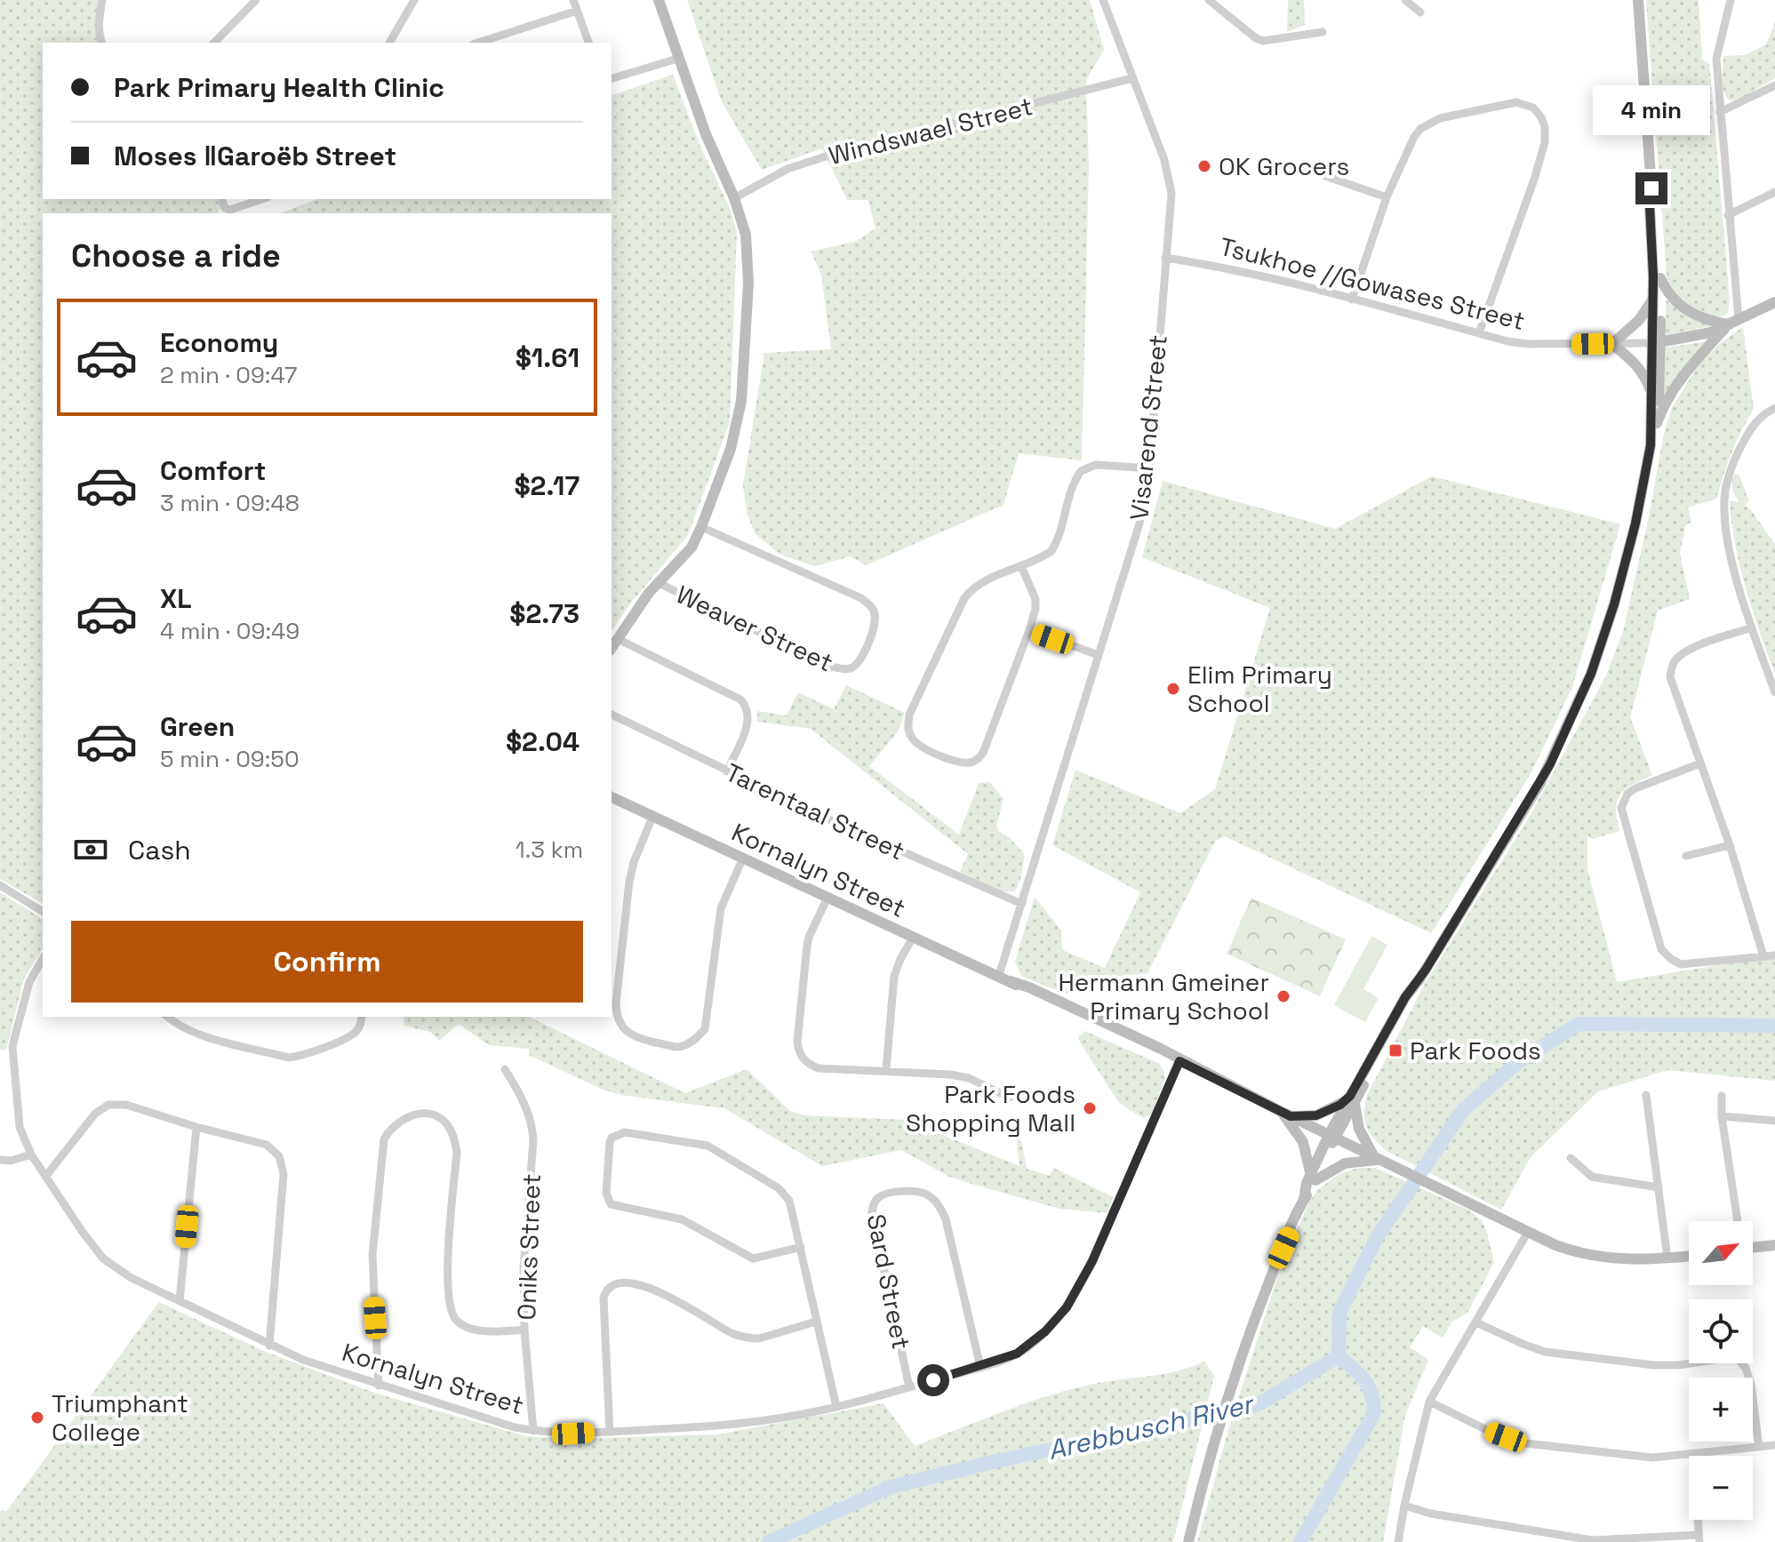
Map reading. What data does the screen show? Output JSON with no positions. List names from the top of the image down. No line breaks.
{"streets":{"main road":["Tsukhoe //Gowases Street","Kornalyn Street"],"street":["Windswael Street","Visarend Street","Weaver Street","Tarentaal Street","Oniks Street","Sard Street"]},"crossings":[["Windswael Street","Visarend Street"],["Tsukhoe //Gowases Street","Visarend Street"],["Visarend Street","Tarentaal Street"],["Visarend Street","Kornalyn Street"],["Kornalyn Street","Oniks Street"],["Kornalyn Street","Sard Street"]],"water":["Arebbusch River"],"places":{"other":["OK Grocers","Elim Primary School","Hermann Gmeiner Primary School","Park Foods Shopping Mall","Triumphant College"],"transit":["Park Foods"]},"north":"top right","page":{"banner":["Park Primary Health Clinic","Moses ǁGaroëb Street"],"bubble":"4 min","heading":"Choose a ride","list":[{"name":"Economy","note":"2 min · 09:47","value":"$1.61"},{"name":"Comfort","note":"3 min · 09:48","value":"$2.17"},{"name":"XL","note":"4 min · 09:49","value":"$2.73"},{"name":"Green","note":"5 min · 09:50","value":"$2.04"}],"pay":["Cash","1.3 km"],"buttons":"Confirm","map_buttons":["+","−"]}}
